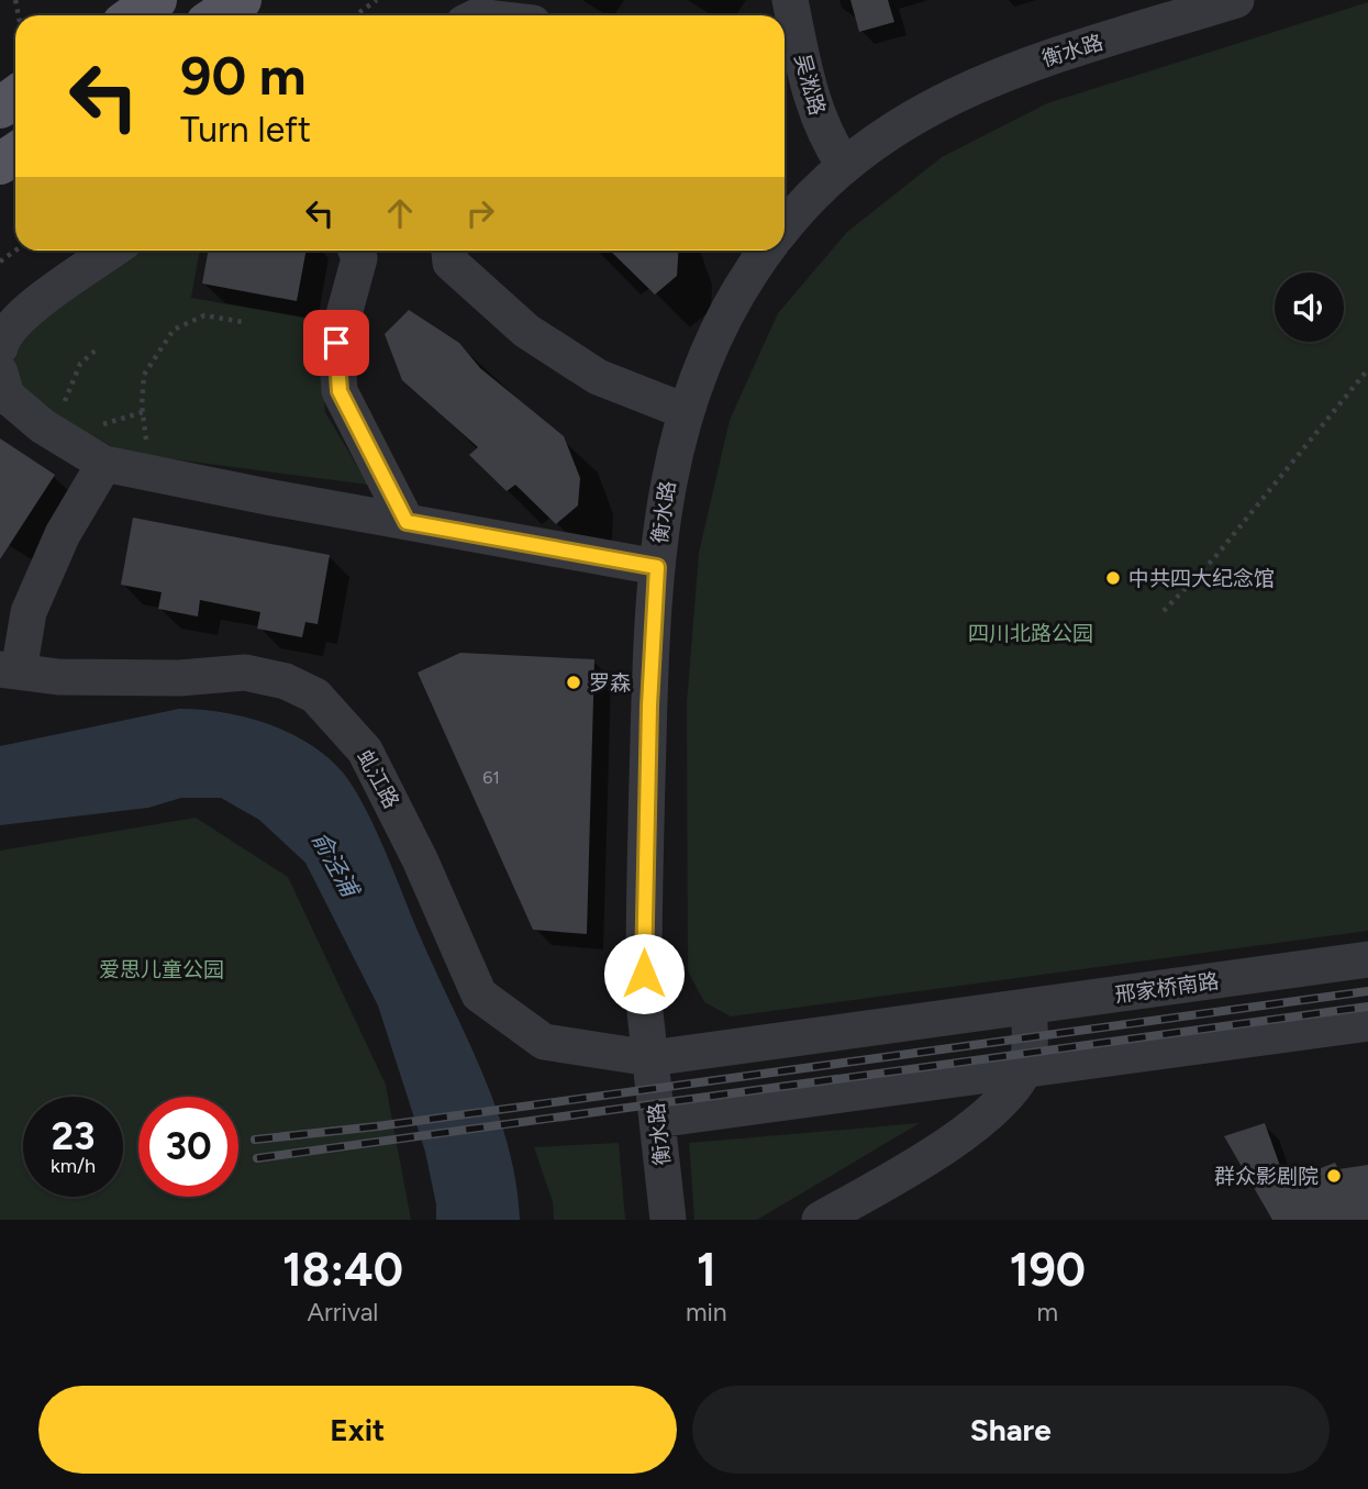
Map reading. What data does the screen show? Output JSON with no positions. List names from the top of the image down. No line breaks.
{"streets":{"street":["衡水路","吴淞路","虬江路","邢家桥南路"]},"crossings":[["衡水路","吴淞路"],["衡水路","虬江路"],["虬江路","邢家桥南路"]],"water":["俞泾浦"],"parks":["四川北路公园","爱思儿童公园"],"places":["中共四大纪念馆","罗森","群众影剧院"],"house_numbers":["61"],"page":{"turn":["90 m","Turn left"],"speed":"23 km/h","limit":"30","eta":["18:40","Arrival","1","min","190","m"],"buttons":["Exit","Share"]}}
